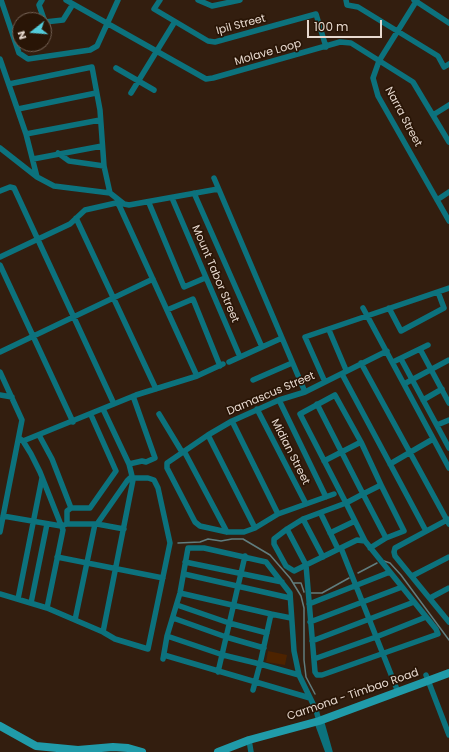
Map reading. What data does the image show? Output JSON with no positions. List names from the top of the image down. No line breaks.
{"streets":{"main road":["Carmona - Timbao Road"],"street":["Ipil Street","Molave Loop","Narra Street","Mount Tabor Street","Damascus Street","Midian Street"]},"crossings":[["Ipil Street","Molave Loop"],["Molave Loop","Narra Street"],["Damascus Street","Midian Street"]],"scale_bar":"100 m","north":"left"}
